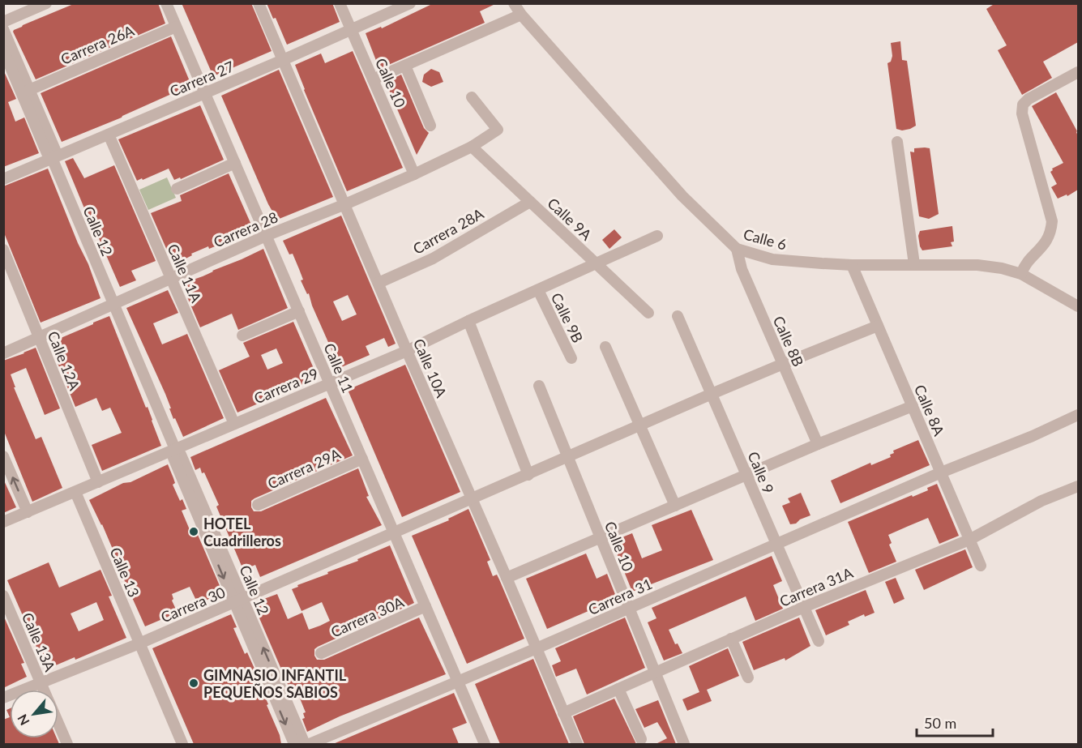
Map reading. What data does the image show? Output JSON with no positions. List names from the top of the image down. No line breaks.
{"streets":{"street":["Carrera 26A","Carrera 27","Calle 10","Calle 9A","Carrera 28","Calle 12","Carrera 28A","Calle 6","Calle 11A","Calle 9B","Calle 8B","Calle 12A","Calle 11","Calle 10A","Carrera 29","Calle 8A","Carrera 29A","Calle 9","Calle 13","Carrera 31A","Carrera 31","Carrera 30","Carrera 30A","Calle 13A"]},"crossings":[["Carrera 26A","Calle 12"],["Carrera 26A","Calle 11"],["Carrera 27","Calle 10"],["Carrera 27","Calle 12"],["Carrera 27","Calle 11A"],["Carrera 27","Calle 11"],["Carrera 27","Calle 10A"],["Calle 10","Carrera 28"],["Calle 10","Carrera 31A"],["Calle 10","Carrera 31"],["Calle 10","Carrera 30"],["Calle 9A","Carrera 28"],["Calle 9A","Carrera 28A"],["Calle 9A","Carrera 29"],["Carrera 28","Calle 12"],["Carrera 28","Calle 11A"],["Carrera 28","Calle 12A"],["Carrera 28","Calle 11"],["Carrera 28","Calle 10A"],["Calle 12","Carrera 29"],["Calle 12","Carrera 30"],["Carrera 28A","Calle 10A"],["Calle 6","Calle 8B"],["Calle 6","Calle 8A"],["Calle 11A","Carrera 29"],["Calle 9B","Carrera 29"],["Calle 8B","Carrera 30"],["Calle 12A","Carrera 29"],["Calle 11","Carrera 29"],["Calle 11","Carrera 29A"],["Calle 11","Carrera 31"],["Calle 11","Carrera 30"],["Calle 11","Carrera 30A"],["Calle 10A","Carrera 29"],["Calle 10A","Carrera 31A"],["Calle 10A","Carrera 31"],["Calle 10A","Carrera 30"],["Carrera 29","Calle 13"],["Calle 8A","Carrera 31A"],["Calle 8A","Carrera 31"],["Calle 8A","Carrera 30"],["Calle 9","Carrera 31A"],["Calle 9","Carrera 31"],["Calle 9","Carrera 30"],["Calle 13","Carrera 30"],["Carrera 30","Calle 13A"]],"places":["HOTEL Cuadrilleros","GIMNASIO INFANTIL PEQUEÑOS SABIOS"],"scale_bar":"50 m","north":"bottom left"}
